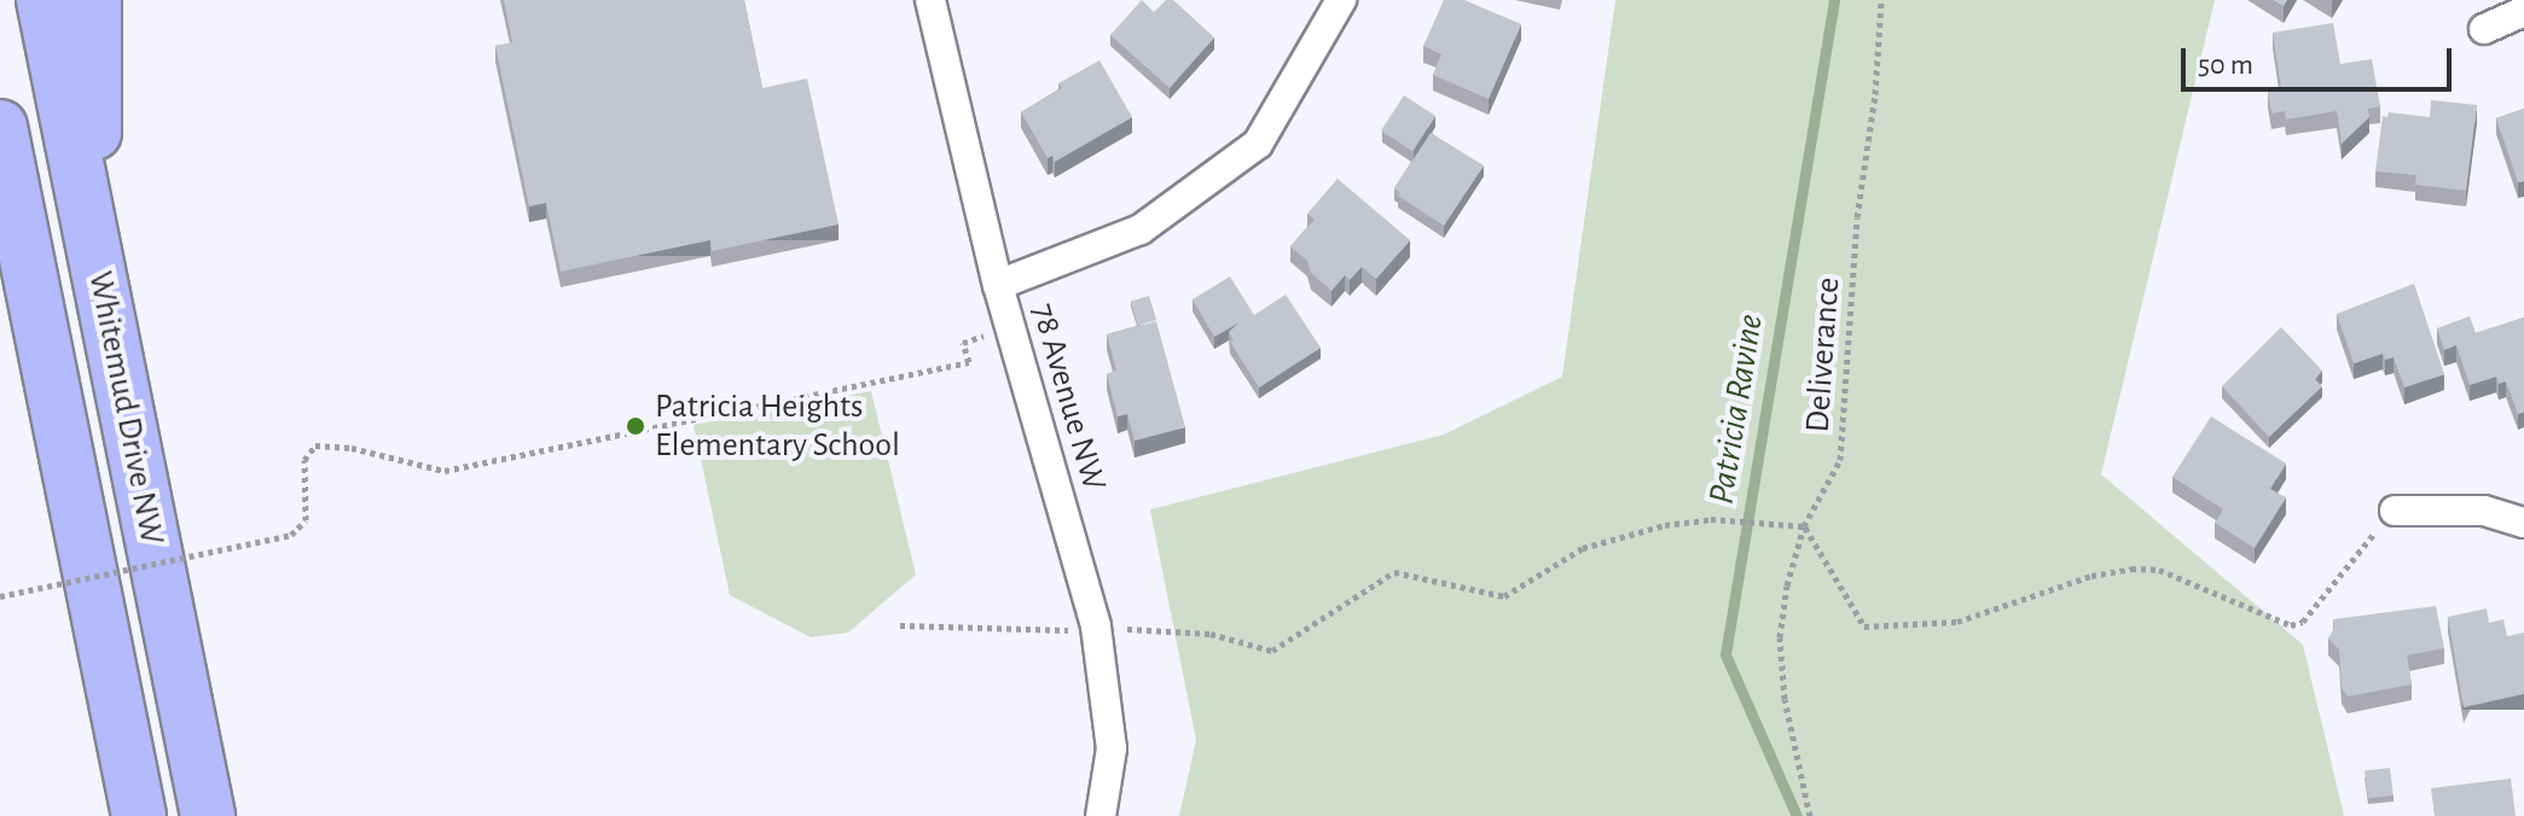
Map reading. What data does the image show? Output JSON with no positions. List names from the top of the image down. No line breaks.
{"streets":{"highway":["Whitemud Drive NW"],"street":["78 Avenue NW"],"path":["Deliverance"]},"water":["Patricia Ravine"],"places":["Patricia Heights Elementary School"],"scale_bar":"50 m"}
